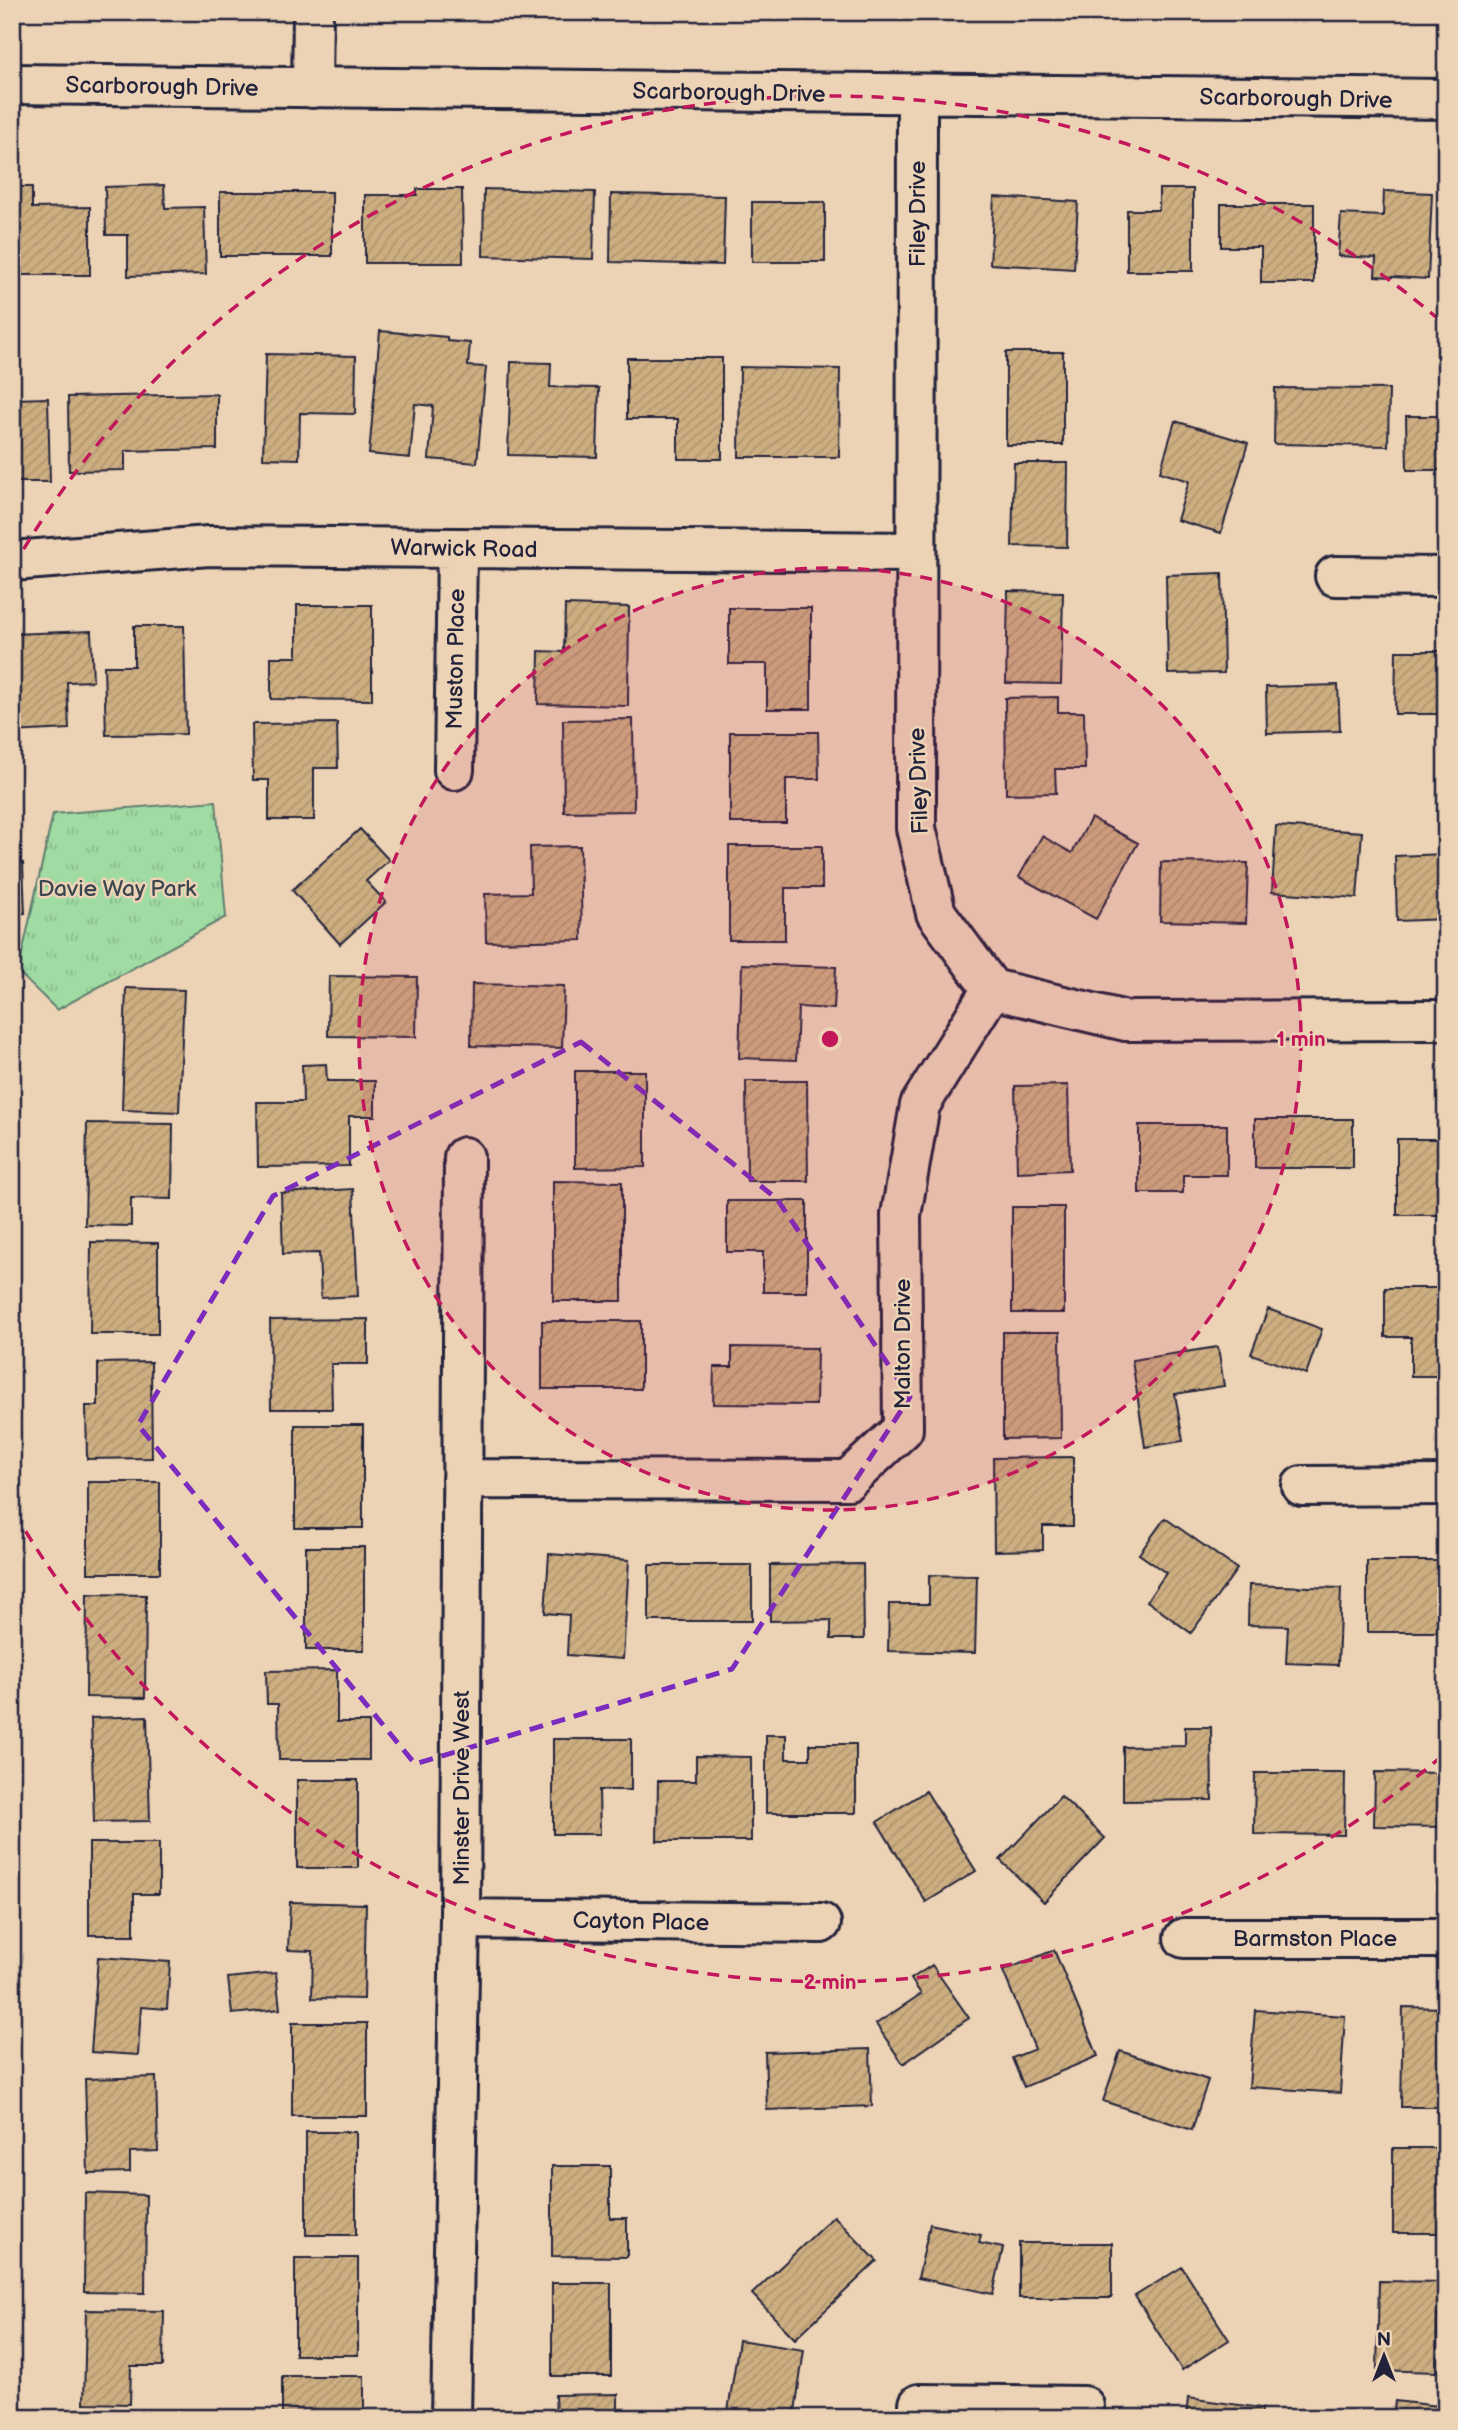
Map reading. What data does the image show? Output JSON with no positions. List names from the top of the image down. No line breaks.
{"streets":{"street":["Scarborough Drive","Filey Drive","Warwick Road","Muston Place","Malton Drive","Minster Drive West","Cayton Place","Barmston Place"]},"crossings":[["Scarborough Drive","Filey Drive"],["Filey Drive","Warwick Road"],["Filey Drive","Malton Drive"],["Warwick Road","Muston Place"],["Malton Drive","Minster Drive West"],["Minster Drive West","Cayton Place"]],"parks":["Davie Way Park"],"north":"top","rings":["1 min","2 min"]}
